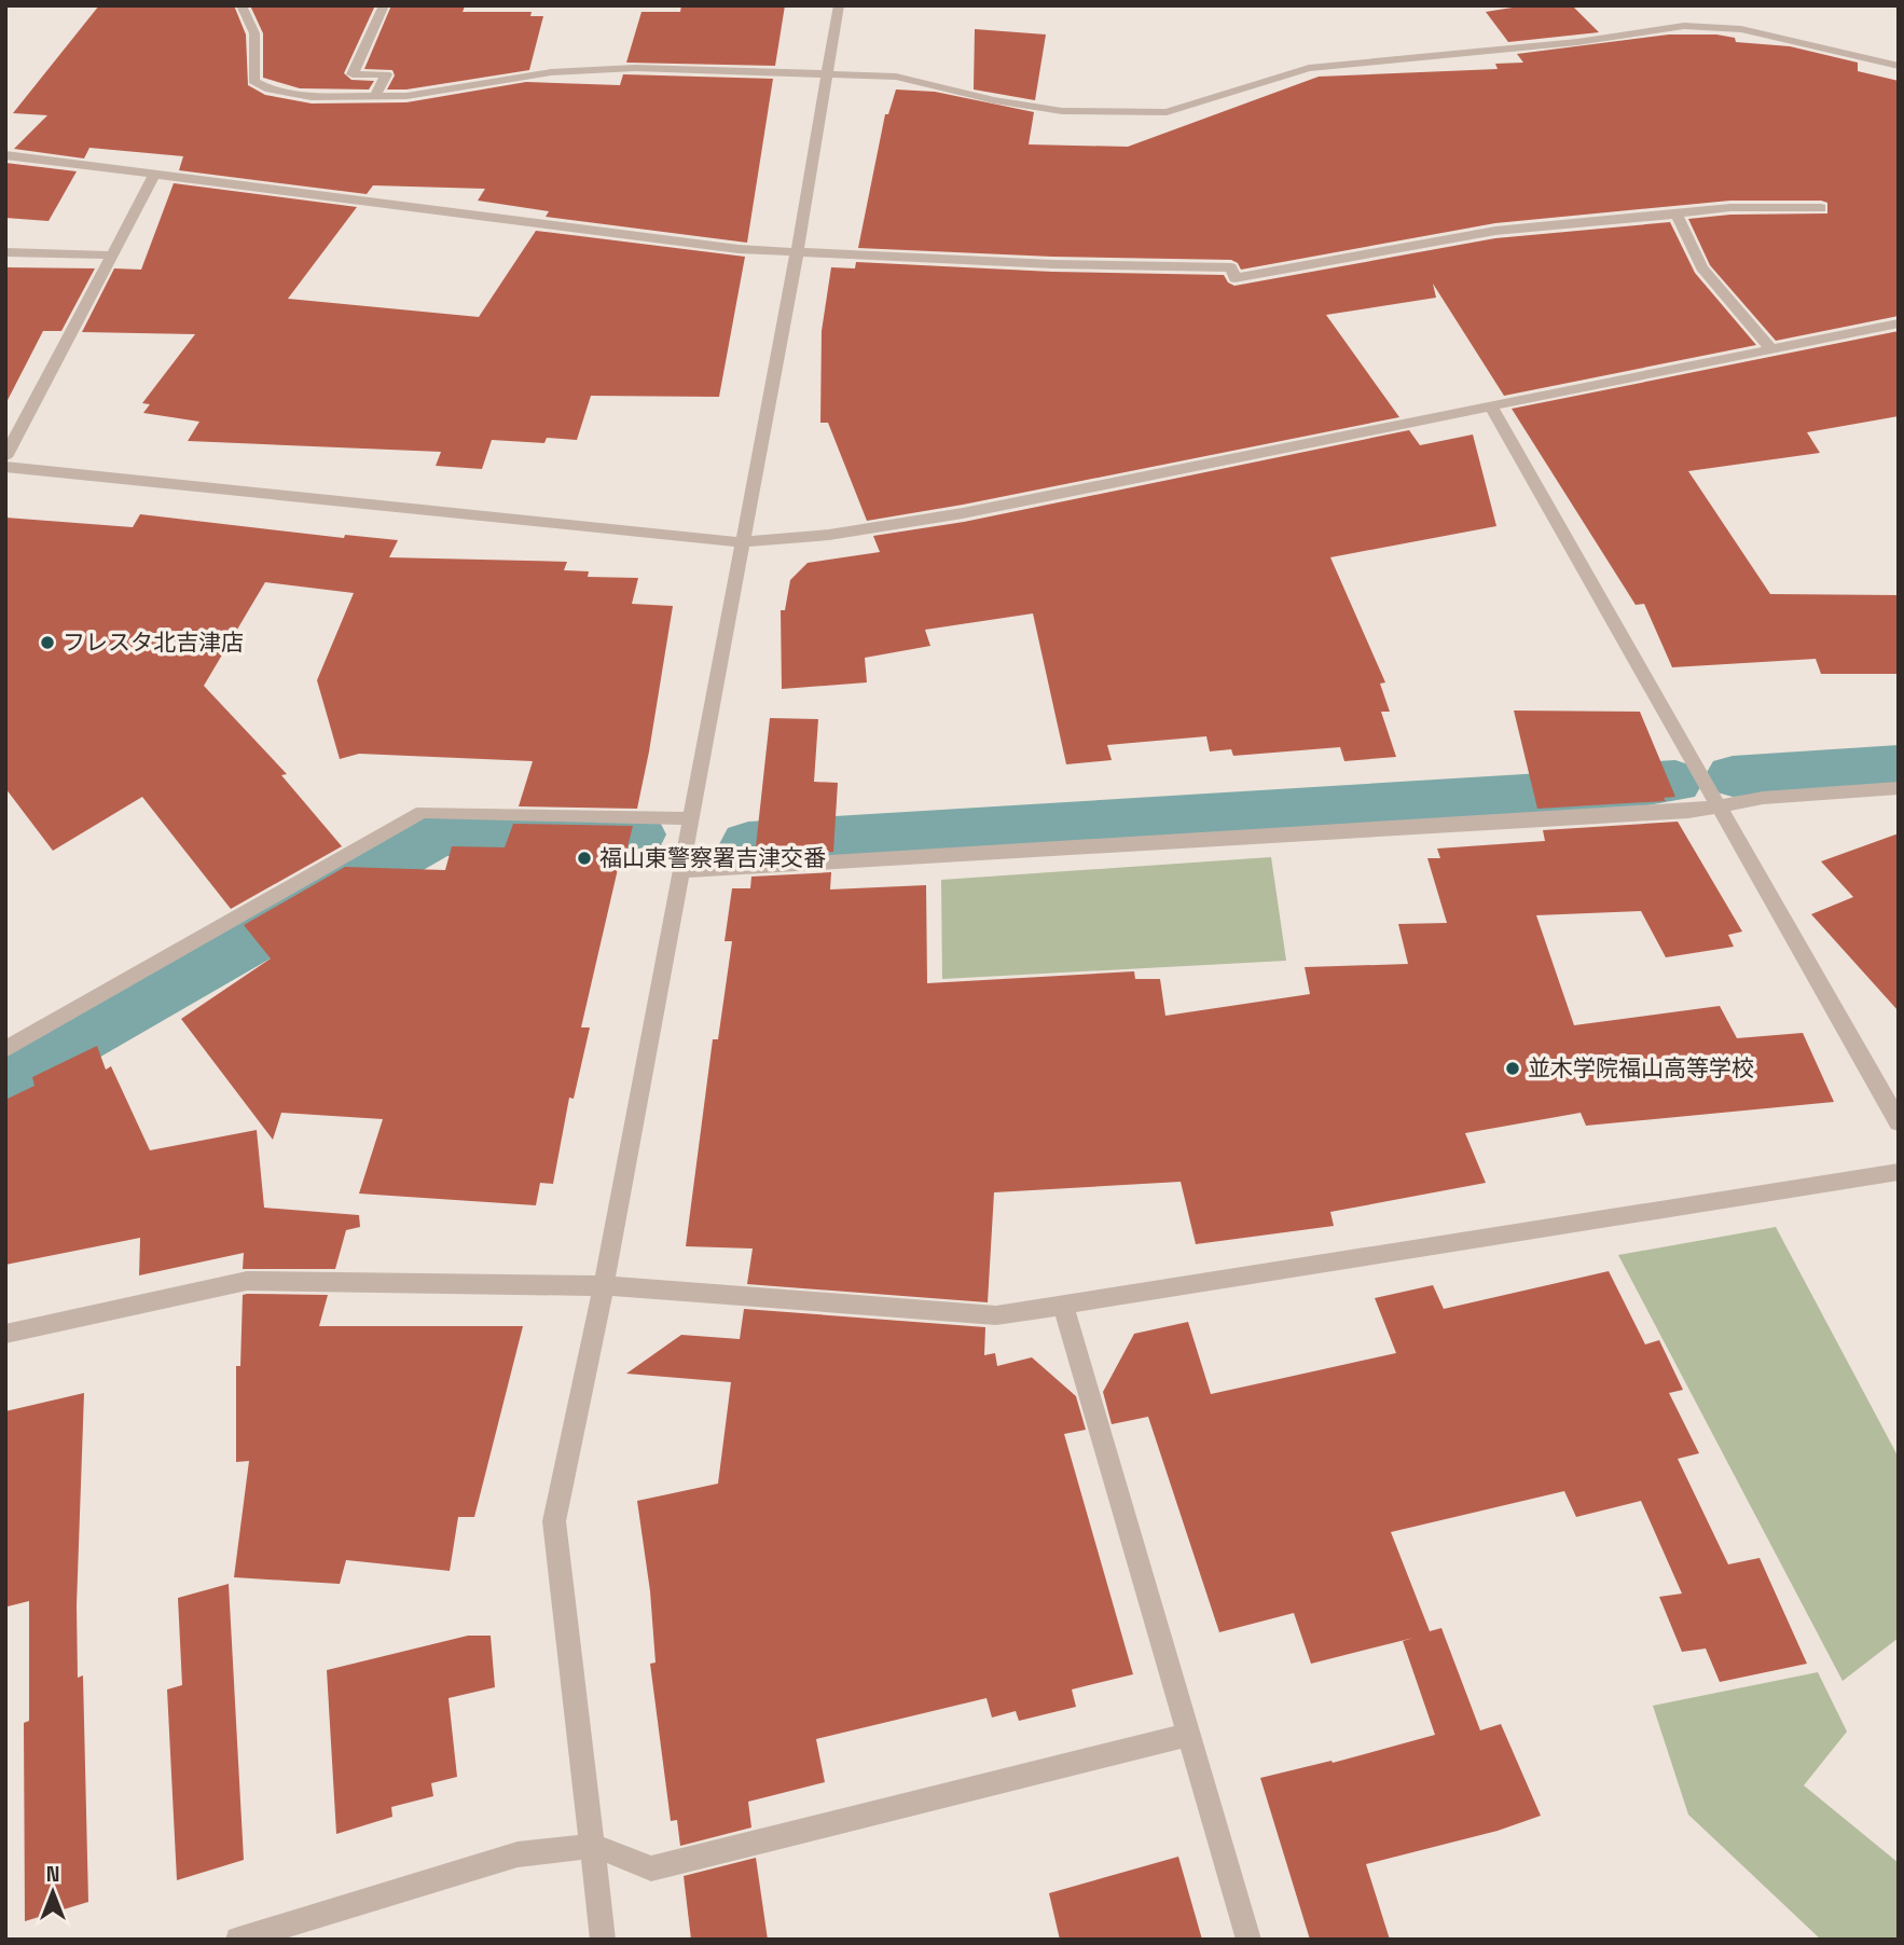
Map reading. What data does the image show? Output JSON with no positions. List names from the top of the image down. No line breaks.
{"places":["フレスタ北吉津店","福山東警察署吉津交番","並木学院福山高等学校"],"north":"top"}
